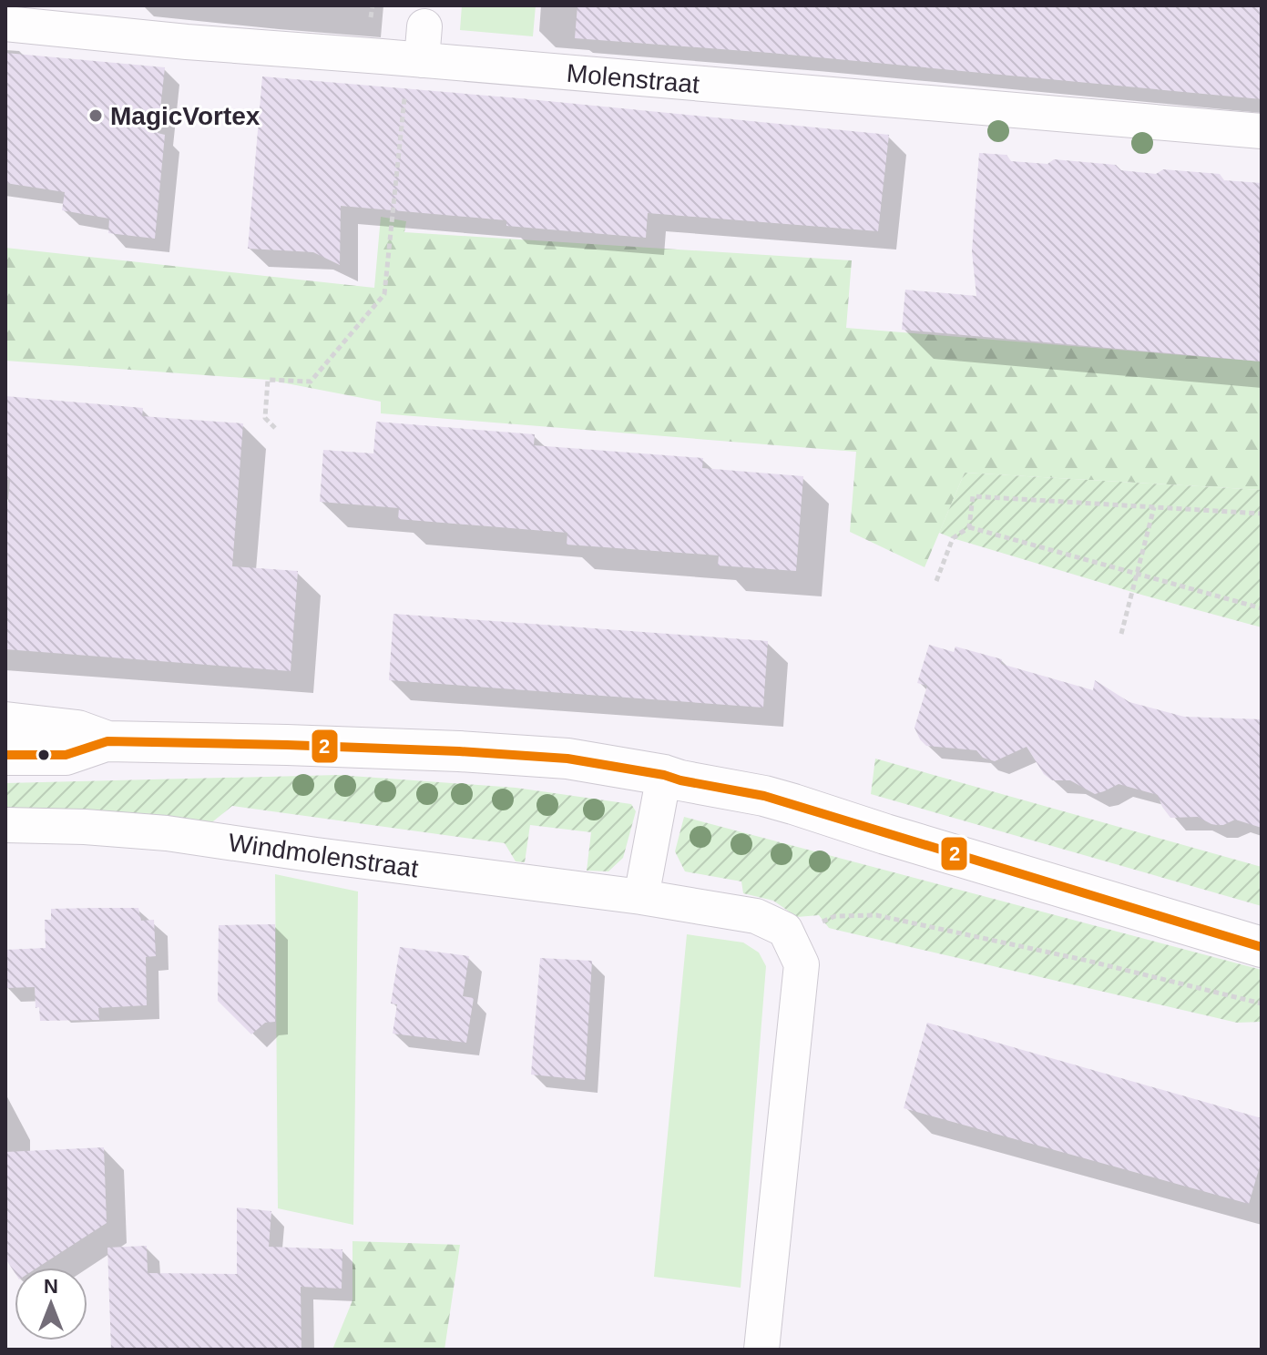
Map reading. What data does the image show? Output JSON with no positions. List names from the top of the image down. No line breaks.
{"streets":{"street":["Molenstraat","Windmolenstraat"]},"places":["MagicVortex"],"lines":["transit line 2"],"north":"top"}
